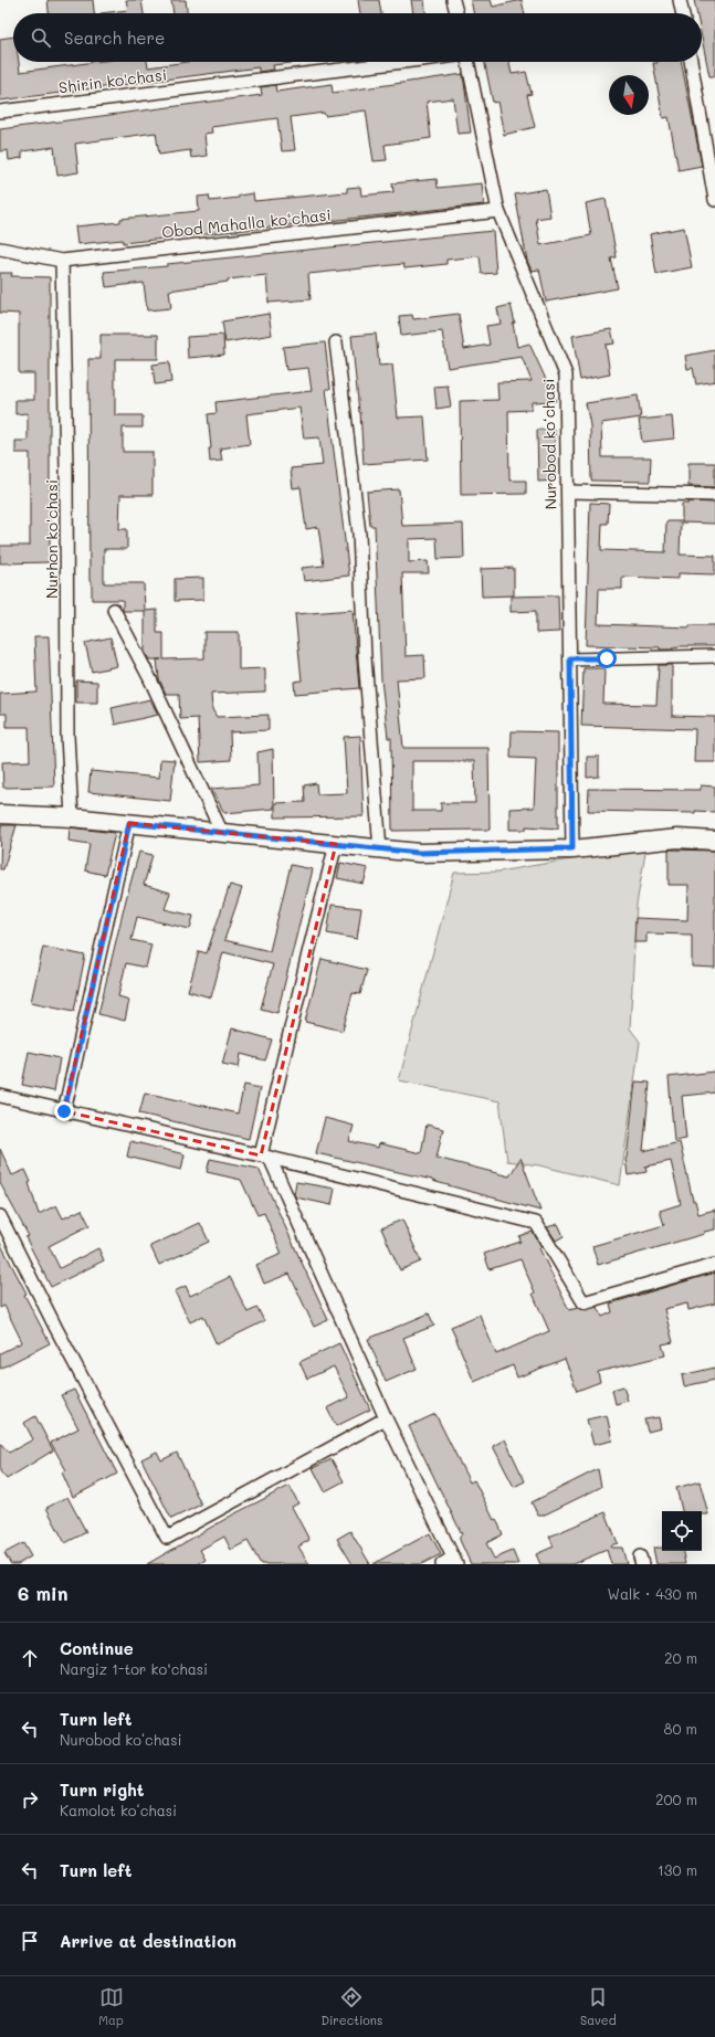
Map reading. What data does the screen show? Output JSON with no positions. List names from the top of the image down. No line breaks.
{"streets":{"street":["Shirin ko'chasi","Obod Mahalla ko‘chasi","Nurobod koʻchasi","Nurhon ko'chasi"]},"crossings":[["Obod Mahalla ko‘chasi","Nurobod koʻchasi"],["Obod Mahalla ko‘chasi","Nurhon ko'chasi"]],"north":"bottom","page":{"search":"Search here","heading":["6 min","Walk · 430 m"],"list":[["Continue","Nargiz 1-tor ko‘chasi","20 m"],["Turn left","Nurobod koʻchasi","80 m"],["Turn right","Kamolot koʻchasi","200 m"],["Turn left","130 m"],"Arrive at destination"],"nav":["Map","Directions","Saved"]}}
